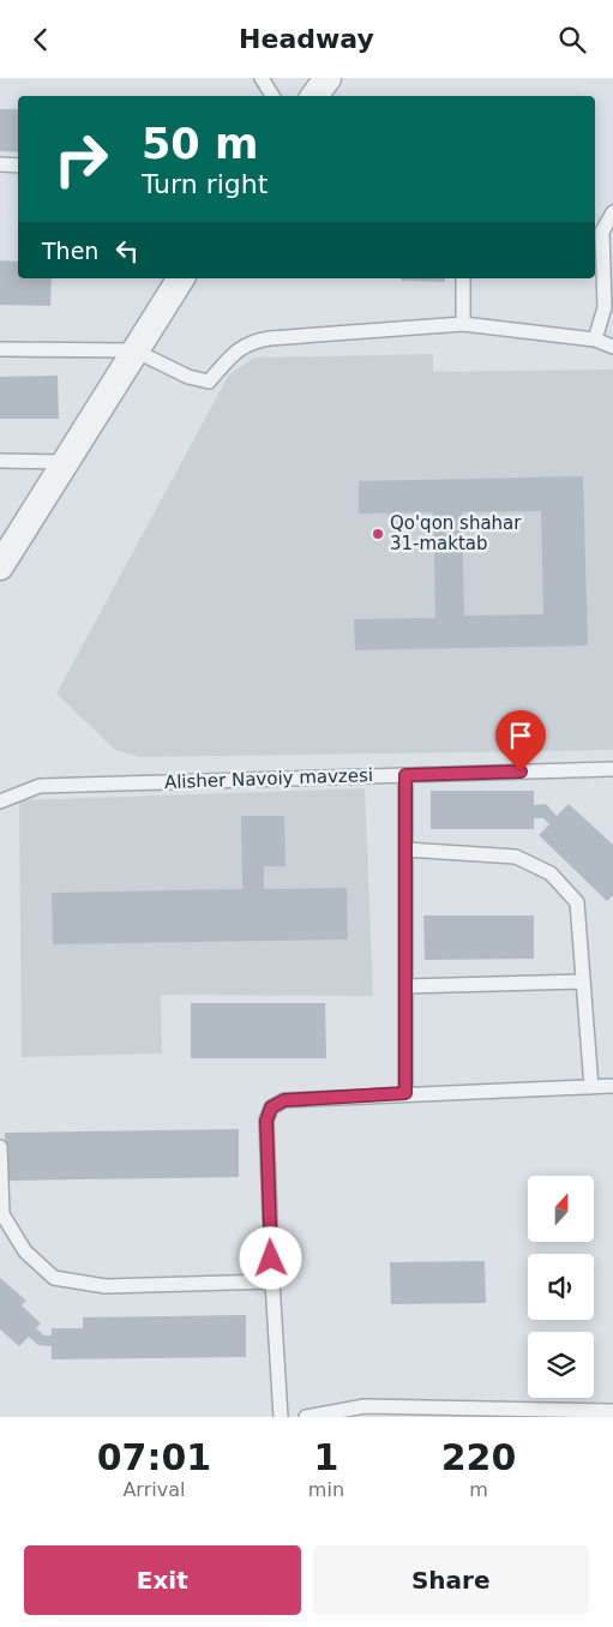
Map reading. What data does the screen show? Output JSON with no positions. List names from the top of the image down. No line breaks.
{"streets":{"lane":["Alisher Navoiy mavzesi"]},"places":["Qo'qon shahar 31-maktab"],"north":"top","page":{"header":"Headway","turn":["50 m","Turn right"],"then":"Then","eta":["07:01","Arrival","1","min","220","m"],"buttons":["Exit","Share"]}}
